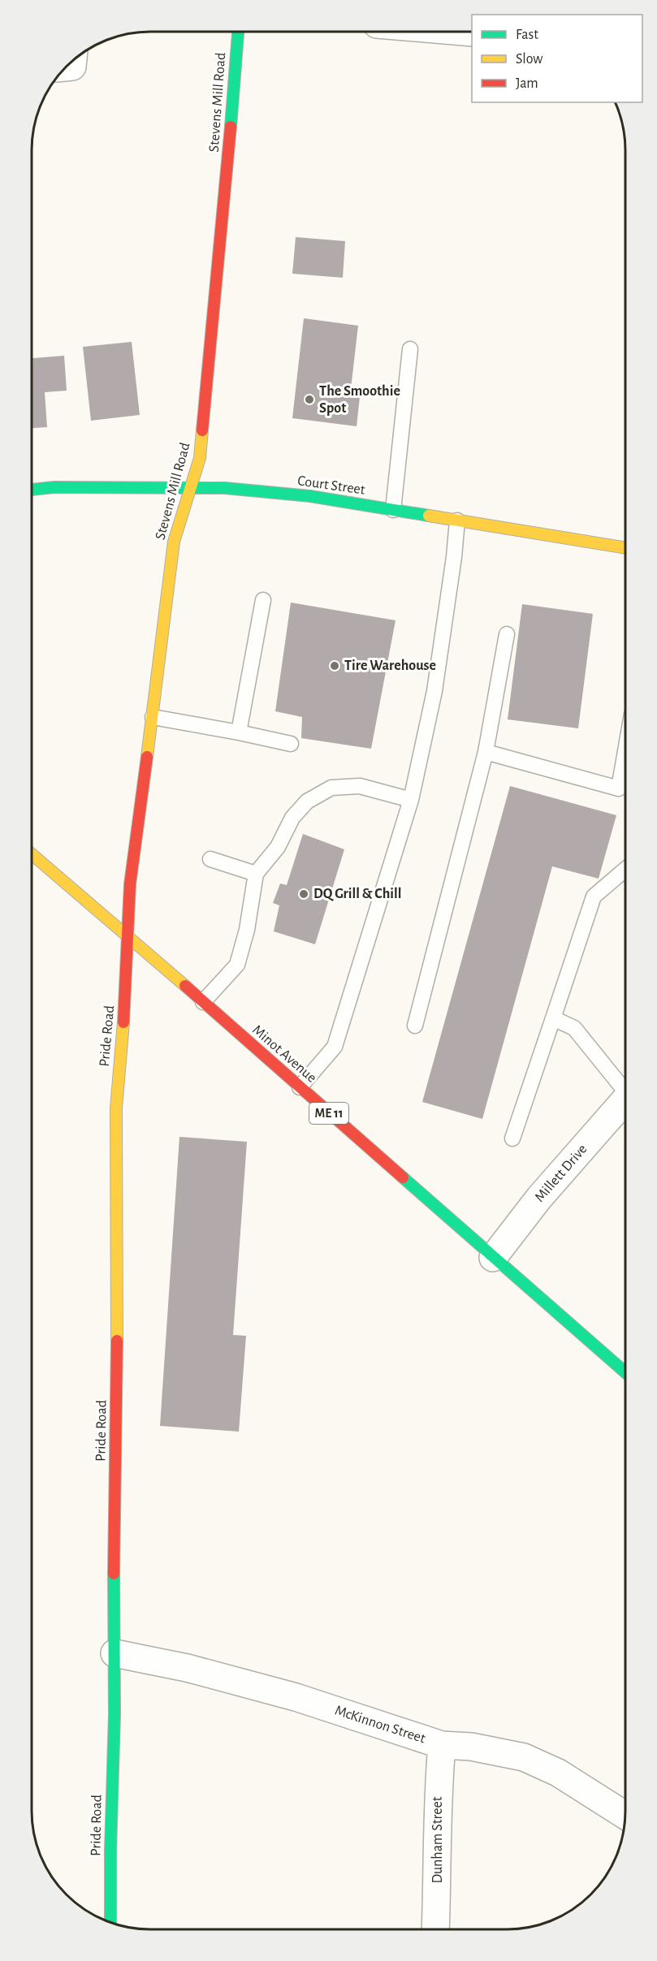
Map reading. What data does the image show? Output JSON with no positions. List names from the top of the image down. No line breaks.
{"streets":{"street":["Stevens Mill Road","Court Street","Pride Road","Minot Avenue","ME 11","Millett Drive","McKinnon Street","Dunham Street"]},"crossings":[["Stevens Mill Road","Court Street"],["Stevens Mill Road","Pride Road"],["Stevens Mill Road","Minot Avenue"],["Pride Road","Minot Avenue"],["Pride Road","McKinnon Street"],["Minot Avenue","Millett Drive"],["McKinnon Street","Dunham Street"]],"places":["The Smoothie Spot","Tire Warehouse","DQ Grill & Chill"],"legend":["Fast","Slow","Jam"]}
